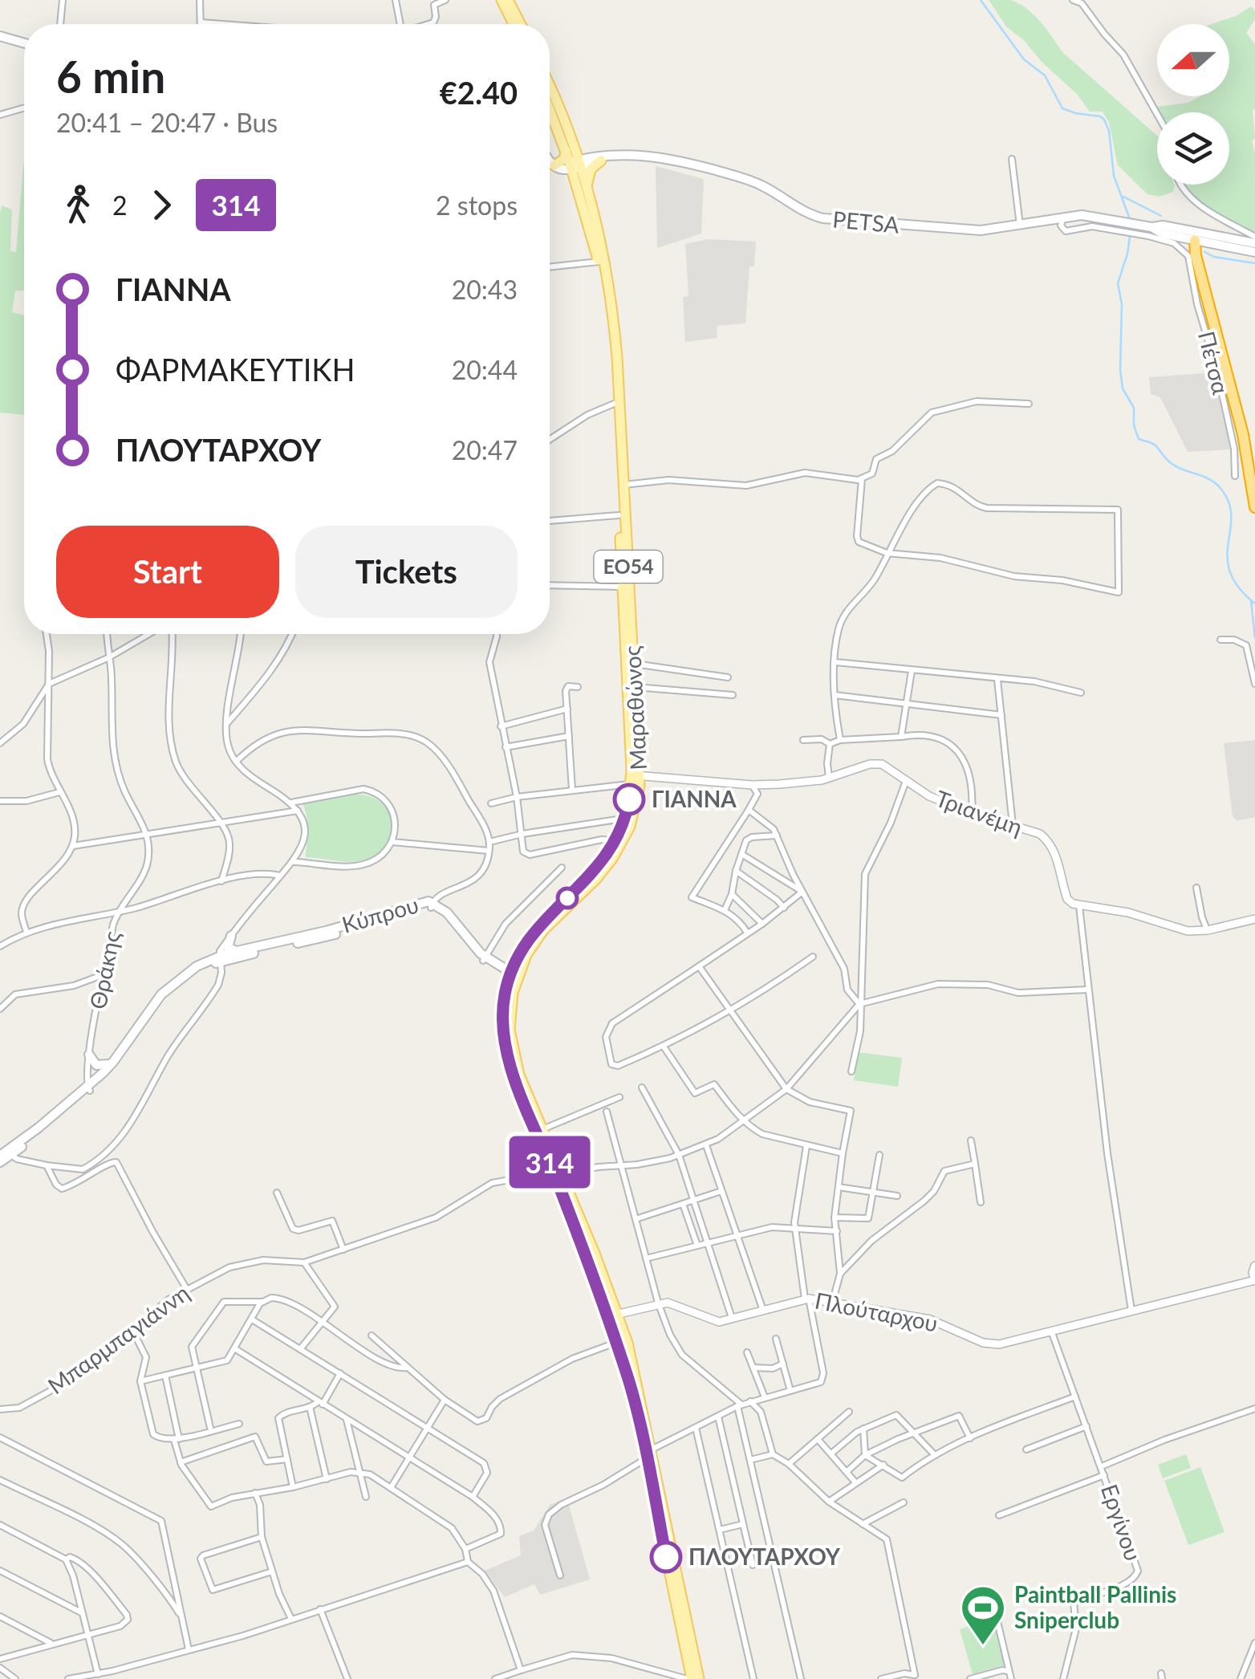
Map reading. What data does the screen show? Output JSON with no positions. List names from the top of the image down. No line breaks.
{"streets":{"main road":["PETSA","Πέτσα","ΕΟ54","Μαραθώνος","Κύπρου"],"street":["Τριανέμη","Θράκης","Πλούταρχου","Μπαρμπαγιάννη","Εργίνου"]},"crossings":[["PETSA","Πέτσα"],["Μαραθώνος","Τριανέμη"],["Μαραθώνος","Κύπρου"],["Μαραθώνος","Μπαρμπαγιάννη"],["Κύπρου","Θράκης"],["Πλούταρχου","Εργίνου"]],"places":{"other":["ΓΙΑΝΝΑ","ΠΛΟΥΤΑΡΧΟΥ"],"sports":["Paintball Pallinis Sniperclub"]},"lines":["bus line 314"],"north":"left","page":{"on_map":"314","heading":["6 min","20:41 – 20:47 · Bus","€2.40"],"legs":["2","314","2 stops"],"list":[{"name":"ΓΙΑΝΝΑ","value":"20:43"},{"name":"ΦΑΡΜΑΚΕΥΤΙΚΗ","value":"20:44"},{"name":"ΠΛΟΥΤΑΡΧΟΥ","value":"20:47"}],"buttons":["Start","Tickets"]}}
